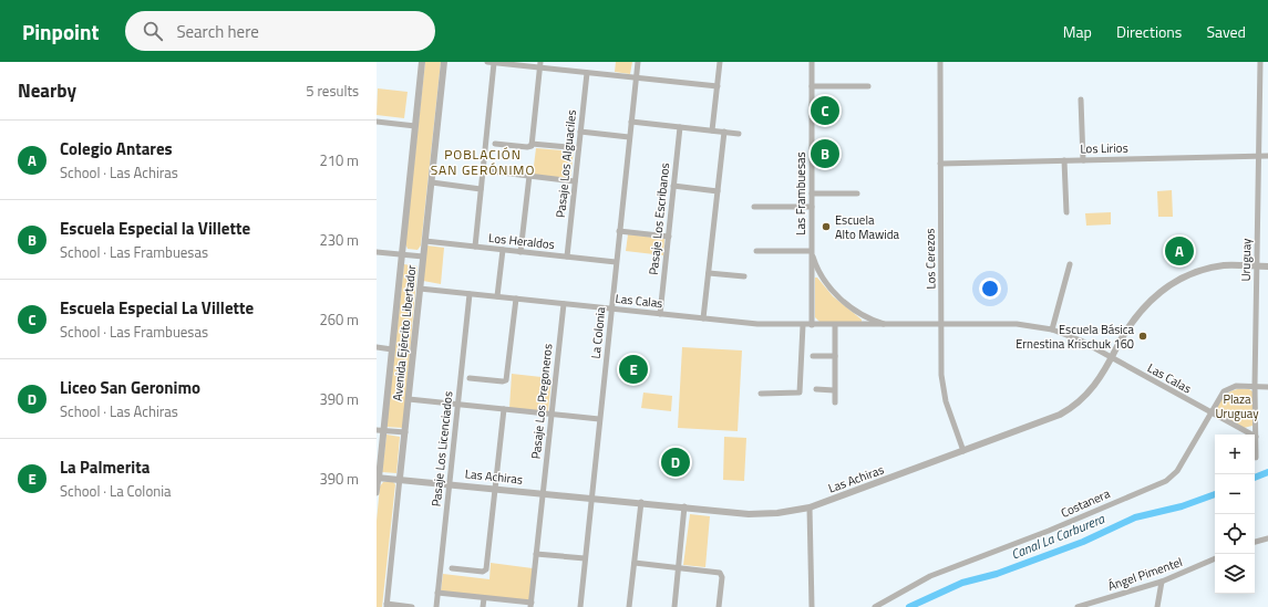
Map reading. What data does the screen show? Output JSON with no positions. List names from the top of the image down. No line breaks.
{"streets":{"street":["Los Lirios","Pasaje Los Alguaciles","Las Frambuesas","Pasaje Los Escribanos","Los Heraldos","Los Cerezos","Uruguay","Las Calas","Avenida Ejército Libertador","La Colonia","Pasaje Los Pregoneros","Pasaje Los Licenciados","Las Achiras","Costanera","Ángel Pimentel"]},"crossings":[["Los Lirios","Los Cerezos"],["Los Lirios","Uruguay"],["Pasaje Los Alguaciles","Los Heraldos"],["Las Frambuesas","Las Calas"],["Pasaje Los Escribanos","Las Calas"],["Los Heraldos","Avenida Ejército Libertador"],["Los Heraldos","La Colonia"],["Los Cerezos","Las Calas"],["Los Cerezos","Las Achiras"],["Uruguay","Las Calas"],["Uruguay","Las Achiras"],["Uruguay","Costanera"],["Las Calas","Avenida Ejército Libertador"],["Las Calas","La Colonia"],["Las Calas","Pasaje Los Pregoneros"],["Las Calas","Pasaje Los Licenciados"],["Las Calas","Las Achiras"],["Las Calas","Costanera"],["Avenida Ejército Libertador","Las Achiras"],["La Colonia","Las Achiras"],["Pasaje Los Pregoneros","Las Achiras"],["Pasaje Los Licenciados","Las Achiras"]],"districts":["POBLACIÓN SAN GERÓNIMO"],"water":["Canal La Carburera"],"parks":["Plaza Uruguay"],"places":["Escuela Alto Mawida","Escuela Básica Ernestina Krischuk 160"],"page":{"header":"Pinpoint","search":"Search here","nav":["Map","Directions","Saved"],"heading":["Nearby","5 results"],"pins":["C","B","A","E","D"],"list":[{"mark":"A","name":"Colegio Antares","note":"School · Las Achiras","value":"210 m"},{"mark":"B","name":"Escuela Especial la Villette","note":"School · Las Frambuesas","value":"230 m"},{"mark":"C","name":"Escuela Especial La Villette","note":"School · Las Frambuesas","value":"260 m"},{"mark":"D","name":"Liceo San Geronimo","note":"School · Las Achiras","value":"390 m"},{"mark":"E","name":"La Palmerita","note":"School · La Colonia","value":"390 m"}],"map_buttons":["+","−"]}}
